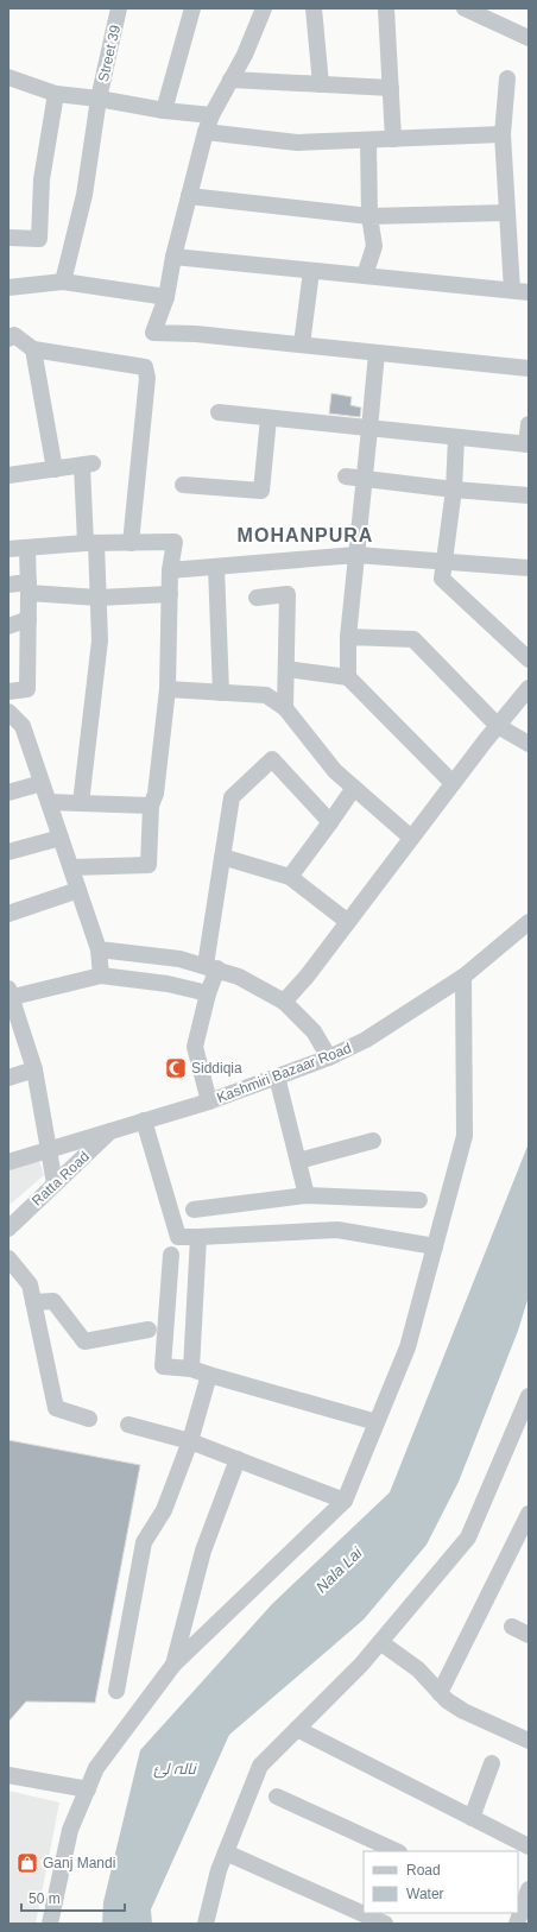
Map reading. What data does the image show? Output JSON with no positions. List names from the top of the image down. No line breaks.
{"streets":{"street":["Street 39","Kashmiri Bazaar Road","Ratta Road"]},"crossings":[["Kashmiri Bazaar Road","Ratta Road"]],"districts":["MOHANPURA"],"water":["Nala Lai","نالہ لئ"],"places":{"mosque":["Siddiqia"],"shop":["Ganj Mandi"]},"legend":["Road","Water"],"scale_bar":"50 m"}
